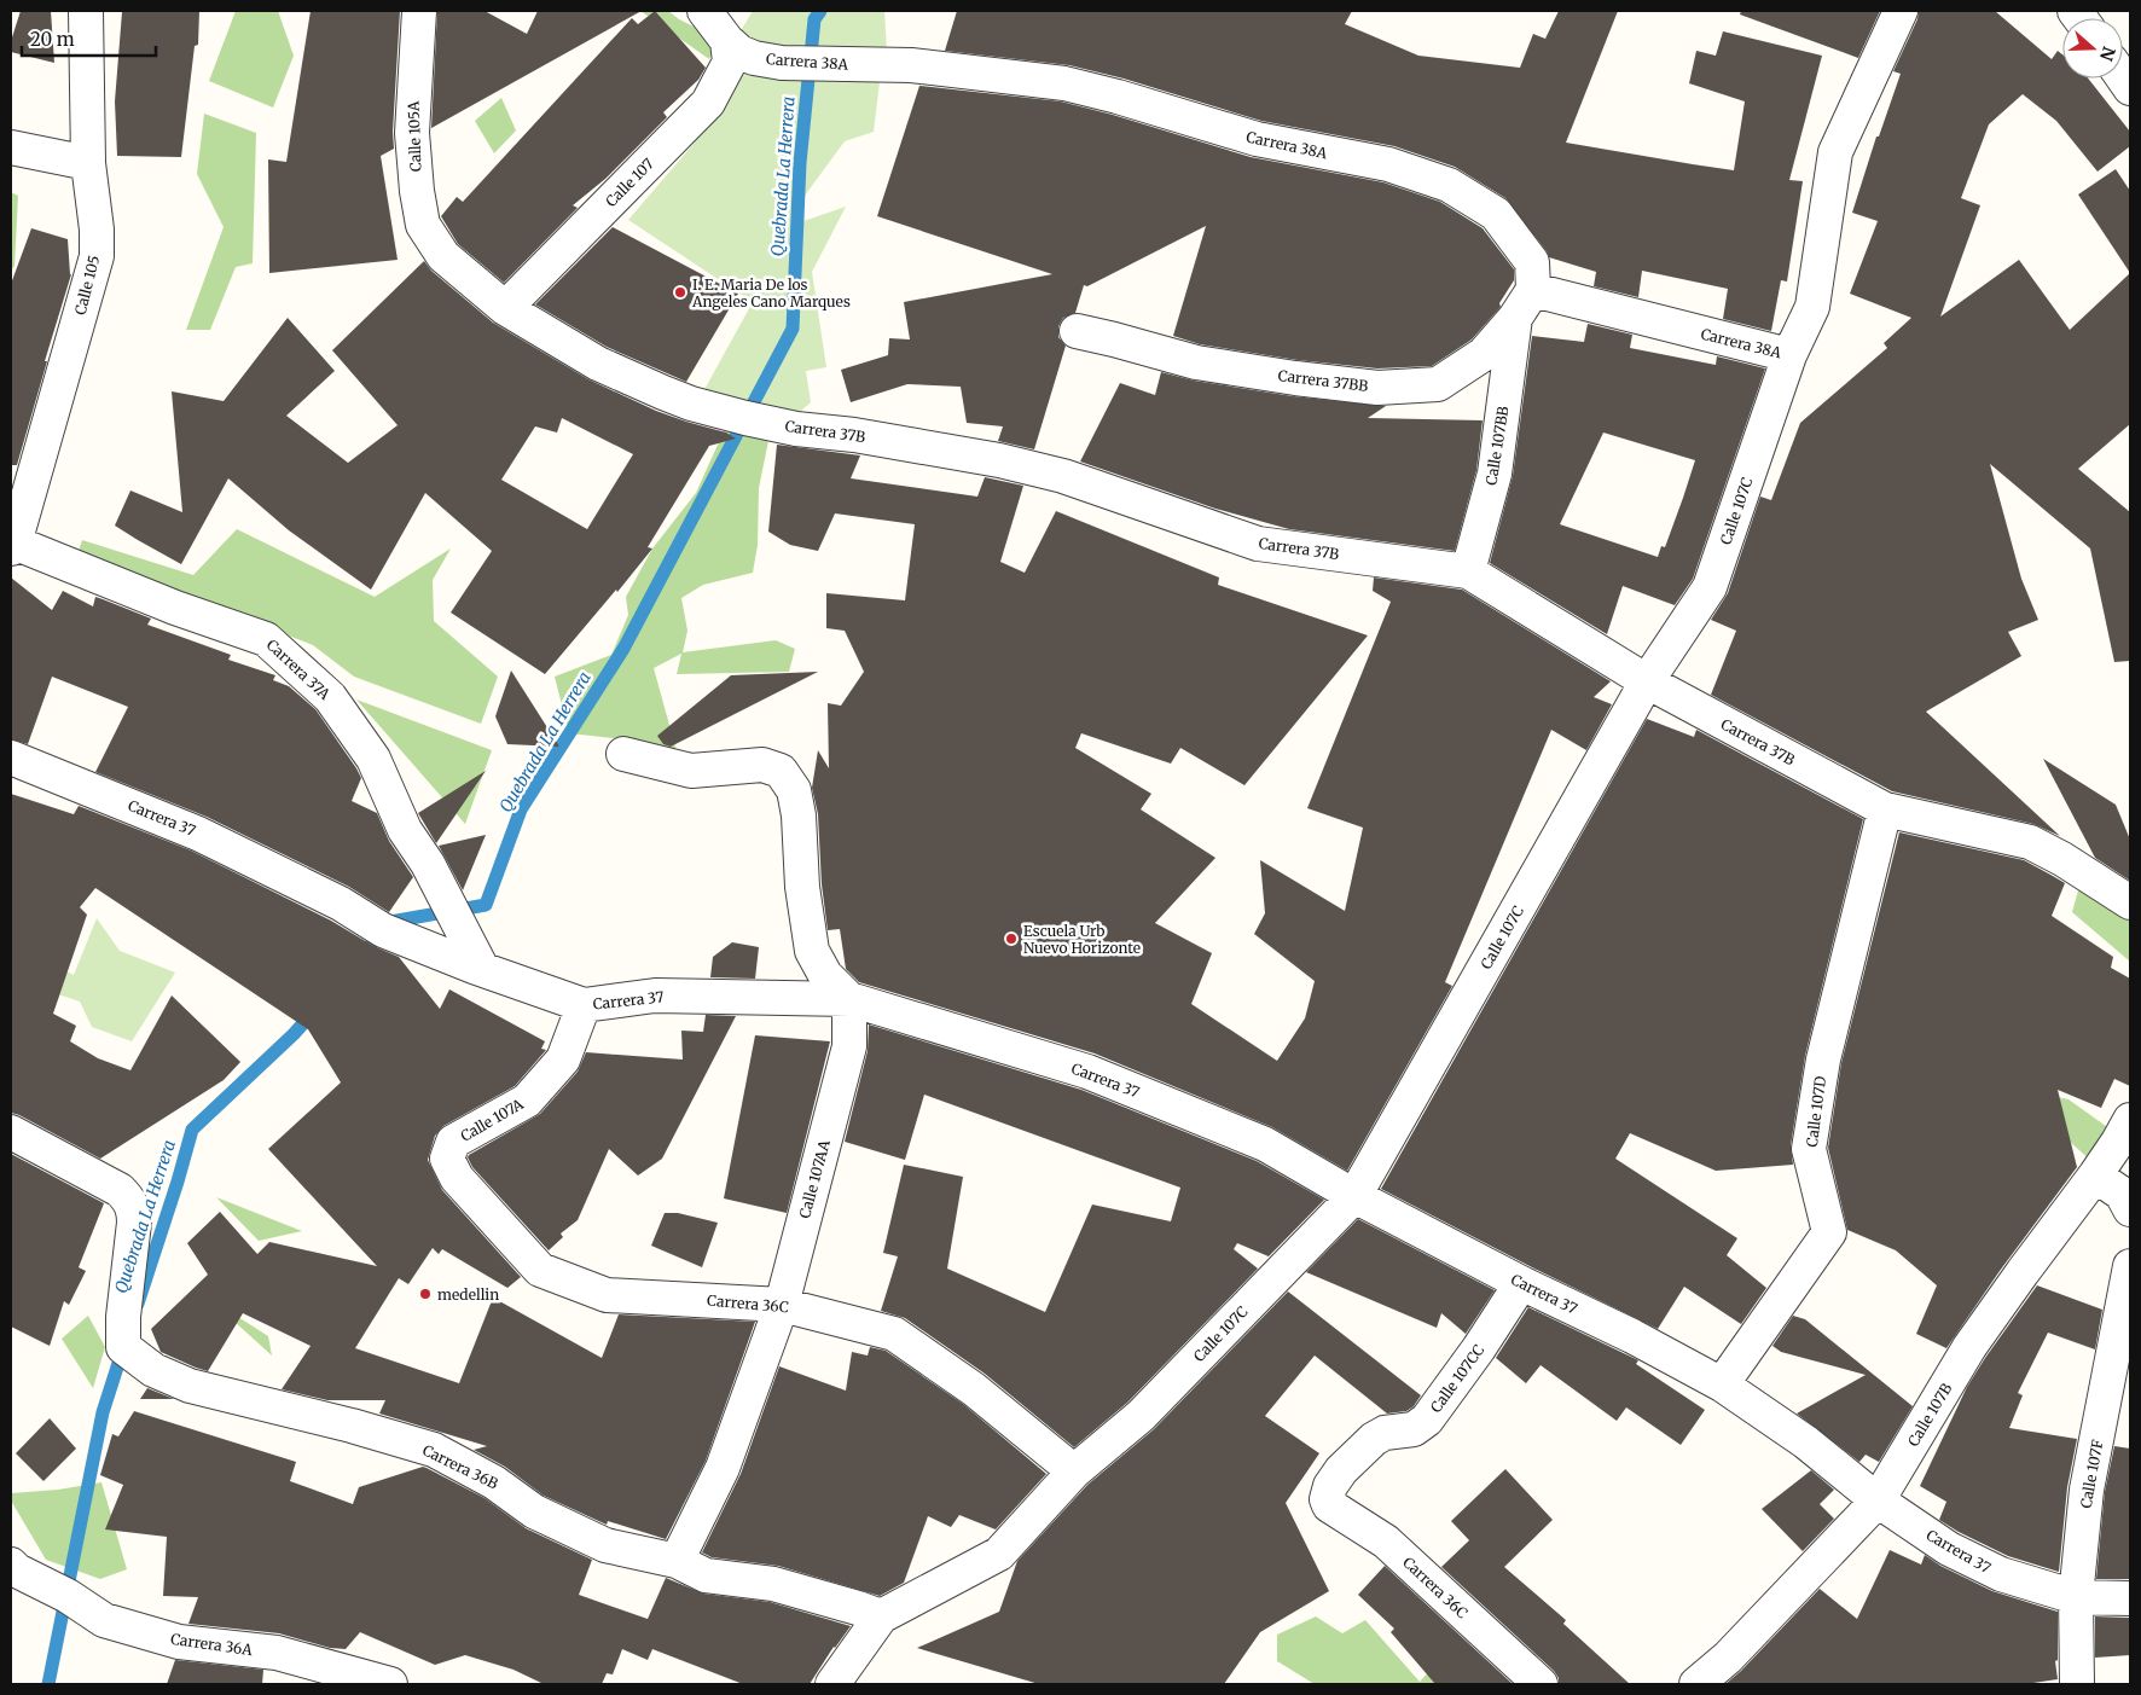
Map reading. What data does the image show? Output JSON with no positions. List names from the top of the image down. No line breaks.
{"streets":{"street":["Carrera 38A","Calle 105A","Calle 107","Calle 105","Carrera 37BB","Carrera 37B","Calle 107BB","Calle 107C","Carrera 37A","Carrera 37","Calle 107D","Calle 107A","Calle 107AA","Carrera 36C","Calle 107CC","Calle 107B","Carrera 36B","Calle 107F","Carrera 36A"]},"crossings":[["Carrera 38A","Calle 107"],["Carrera 38A","Carrera 37BB"],["Carrera 38A","Calle 107C"],["Calle 105A","Carrera 37B"],["Calle 107","Carrera 37B"],["Calle 105","Carrera 37A"],["Carrera 37BB","Calle 107BB"],["Carrera 37B","Calle 107BB"],["Carrera 37B","Calle 107C"],["Carrera 37B","Calle 107D"],["Calle 107C","Carrera 37"],["Calle 107C","Carrera 36C"],["Calle 107C","Carrera 36B"],["Carrera 37A","Carrera 37"],["Carrera 37","Calle 107D"],["Carrera 37","Calle 107A"],["Carrera 37","Calle 107AA"],["Carrera 37","Calle 107CC"],["Carrera 37","Calle 107B"],["Carrera 37","Calle 107F"],["Calle 107A","Carrera 36C"],["Calle 107AA","Carrera 36C"],["Calle 107AA","Carrera 36B"],["Carrera 36C","Calle 107CC"]],"water":["Quebrada La Herrera"],"places":["I. E. Maria De los Angeles Cano Marques","Escuela Urb Nuevo Horizonte","medellin"],"scale_bar":"20 m","north":"right"}
